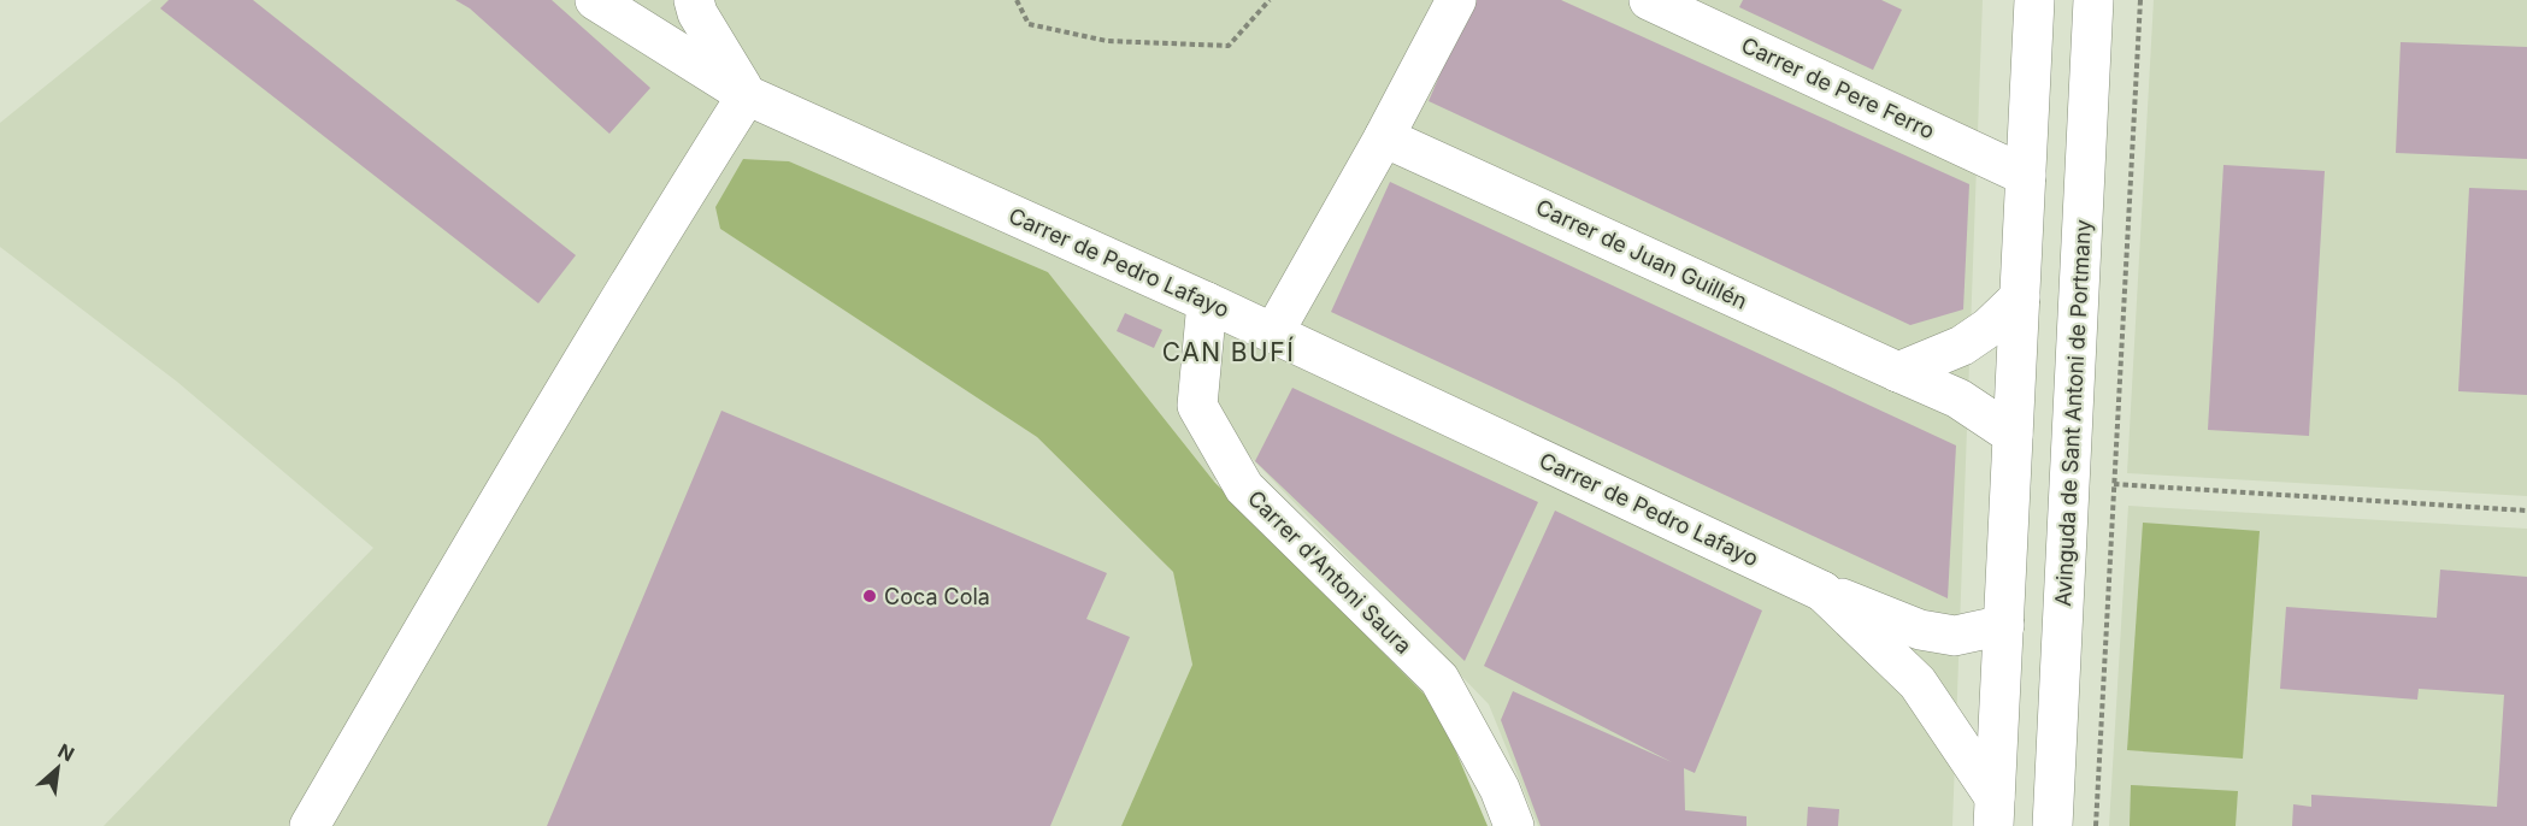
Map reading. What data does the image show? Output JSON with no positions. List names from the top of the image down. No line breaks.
{"streets":{"street":["Carrer de Pere Ferro","Carrer de Juan Guillén","Carrer de Pedro Lafayo","Avinguda de Sant Antoni de Portmany","Carrer d'Antoni Saura"]},"crossings":[["Carrer de Pedro Lafayo","Carrer d'Antoni Saura"]],"districts":["CAN BUFÍ"],"places":["Coca Cola"],"north":"top right"}
